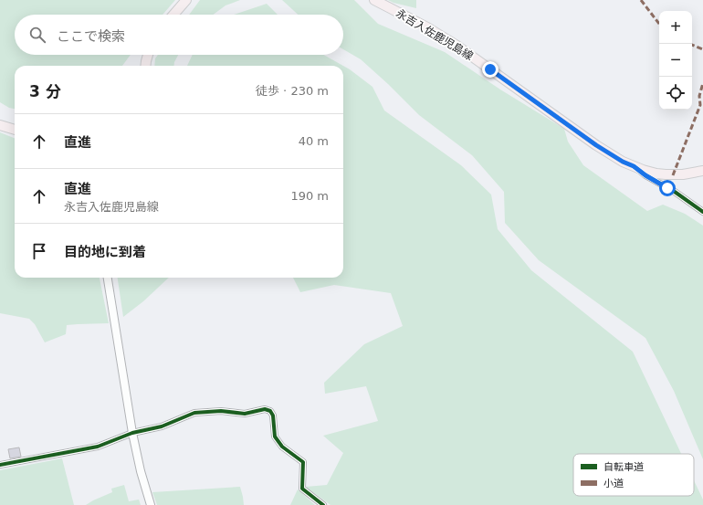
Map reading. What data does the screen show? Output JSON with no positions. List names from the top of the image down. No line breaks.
{"streets":{"main road":["永吉入佐鹿児島線"]},"legend":["自転車道","小道"],"page":{"map_buttons":["+","−"],"search":"ここで検索","heading":["3 分","徒歩 · 230 m"],"list":[["直進","40 m"],["直進","永吉入佐鹿児島線","190 m"],"目的地に到着"]}}
